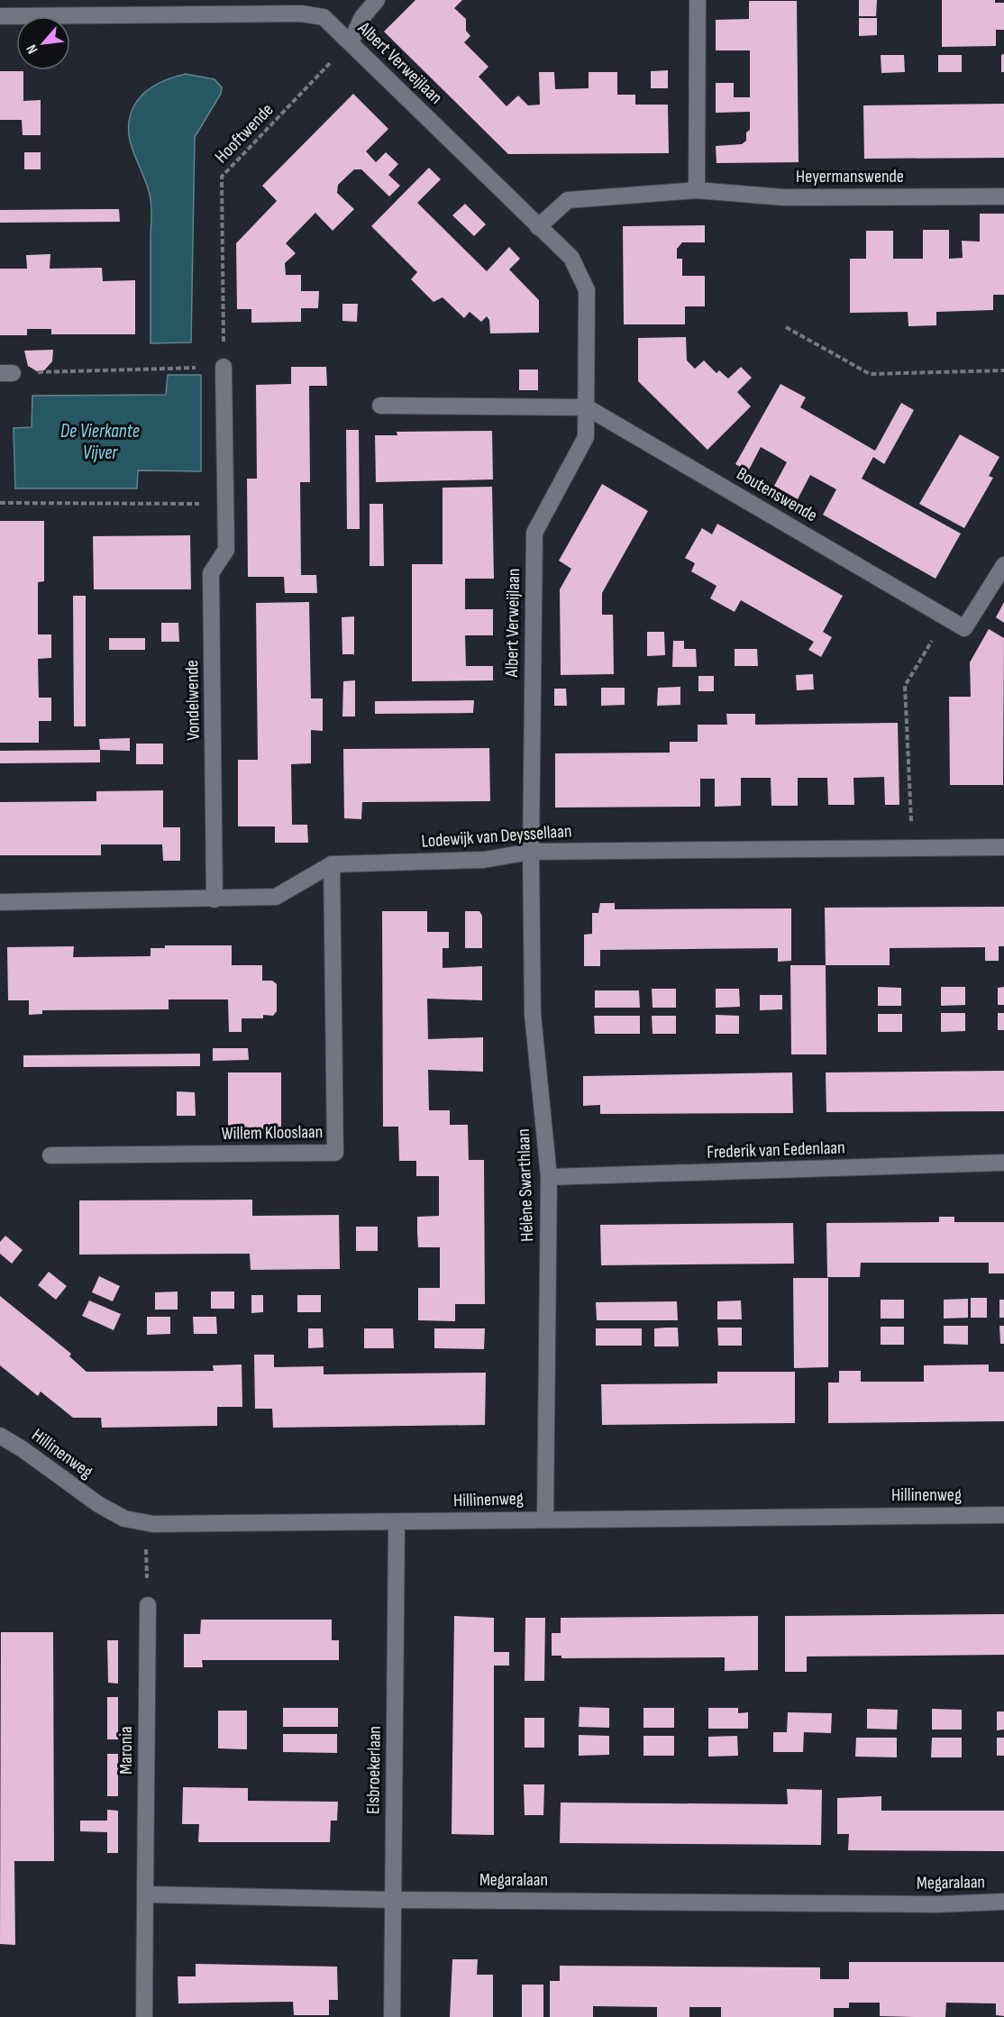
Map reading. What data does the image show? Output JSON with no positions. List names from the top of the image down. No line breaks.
{"streets":{"street":["Albert Verweijlaan","Heyermanswende","Boutenswende","Vondelwende","Lodewijk van Deyssellaan","Willem Klooslaan","Frederik van Eedenlaan","Hélène Swarthlaan","Hillinenweg","Maronia","Elsbroekerlaan","Megaralaan"],"path":["Hooftwende"]},"crossings":[["Albert Verweijlaan","Hooftwende"],["Albert Verweijlaan","Heyermanswende"],["Albert Verweijlaan","Boutenswende"],["Albert Verweijlaan","Lodewijk van Deyssellaan"],["Albert Verweijlaan","Hélène Swarthlaan"],["Hooftwende","Vondelwende"],["Vondelwende","Lodewijk van Deyssellaan"],["Lodewijk van Deyssellaan","Willem Klooslaan"],["Lodewijk van Deyssellaan","Hélène Swarthlaan"],["Frederik van Eedenlaan","Hélène Swarthlaan"],["Hélène Swarthlaan","Hillinenweg"],["Hillinenweg","Elsbroekerlaan"],["Maronia","Megaralaan"],["Elsbroekerlaan","Megaralaan"]],"water":["De Vierkante Vijver"],"north":"bottom left"}
